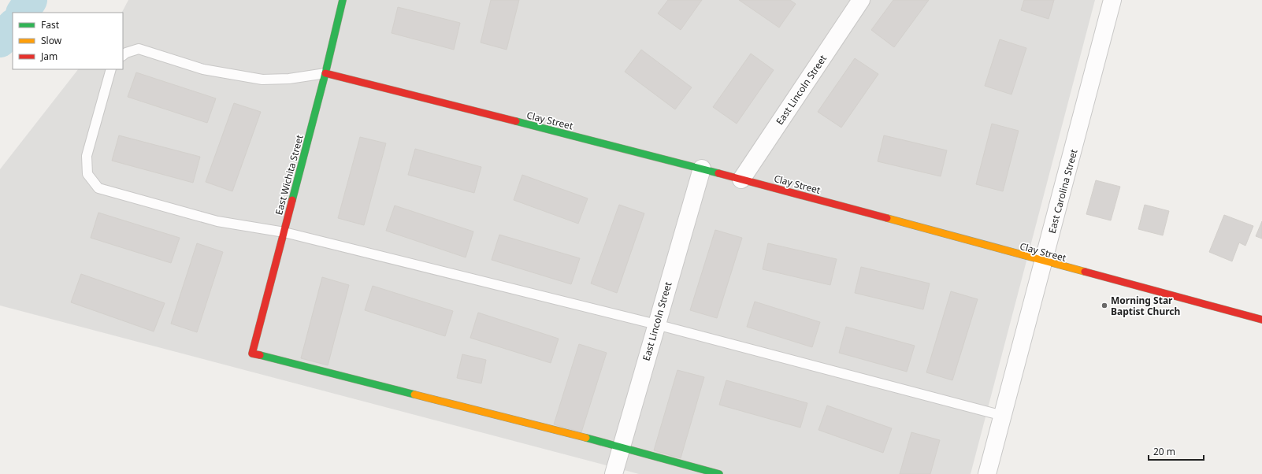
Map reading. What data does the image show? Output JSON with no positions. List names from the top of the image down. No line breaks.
{"streets":{"street":["East Lincoln Street","Clay Street","East Wichita Street","East Carolina Street"]},"crossings":[["East Lincoln Street","Clay Street"],["East Lincoln Street","East Wichita Street"],["Clay Street","East Wichita Street"],["Clay Street","East Carolina Street"]],"places":["Morning Star Baptist Church"],"legend":["Fast","Slow","Jam"],"scale_bar":"20 m"}
